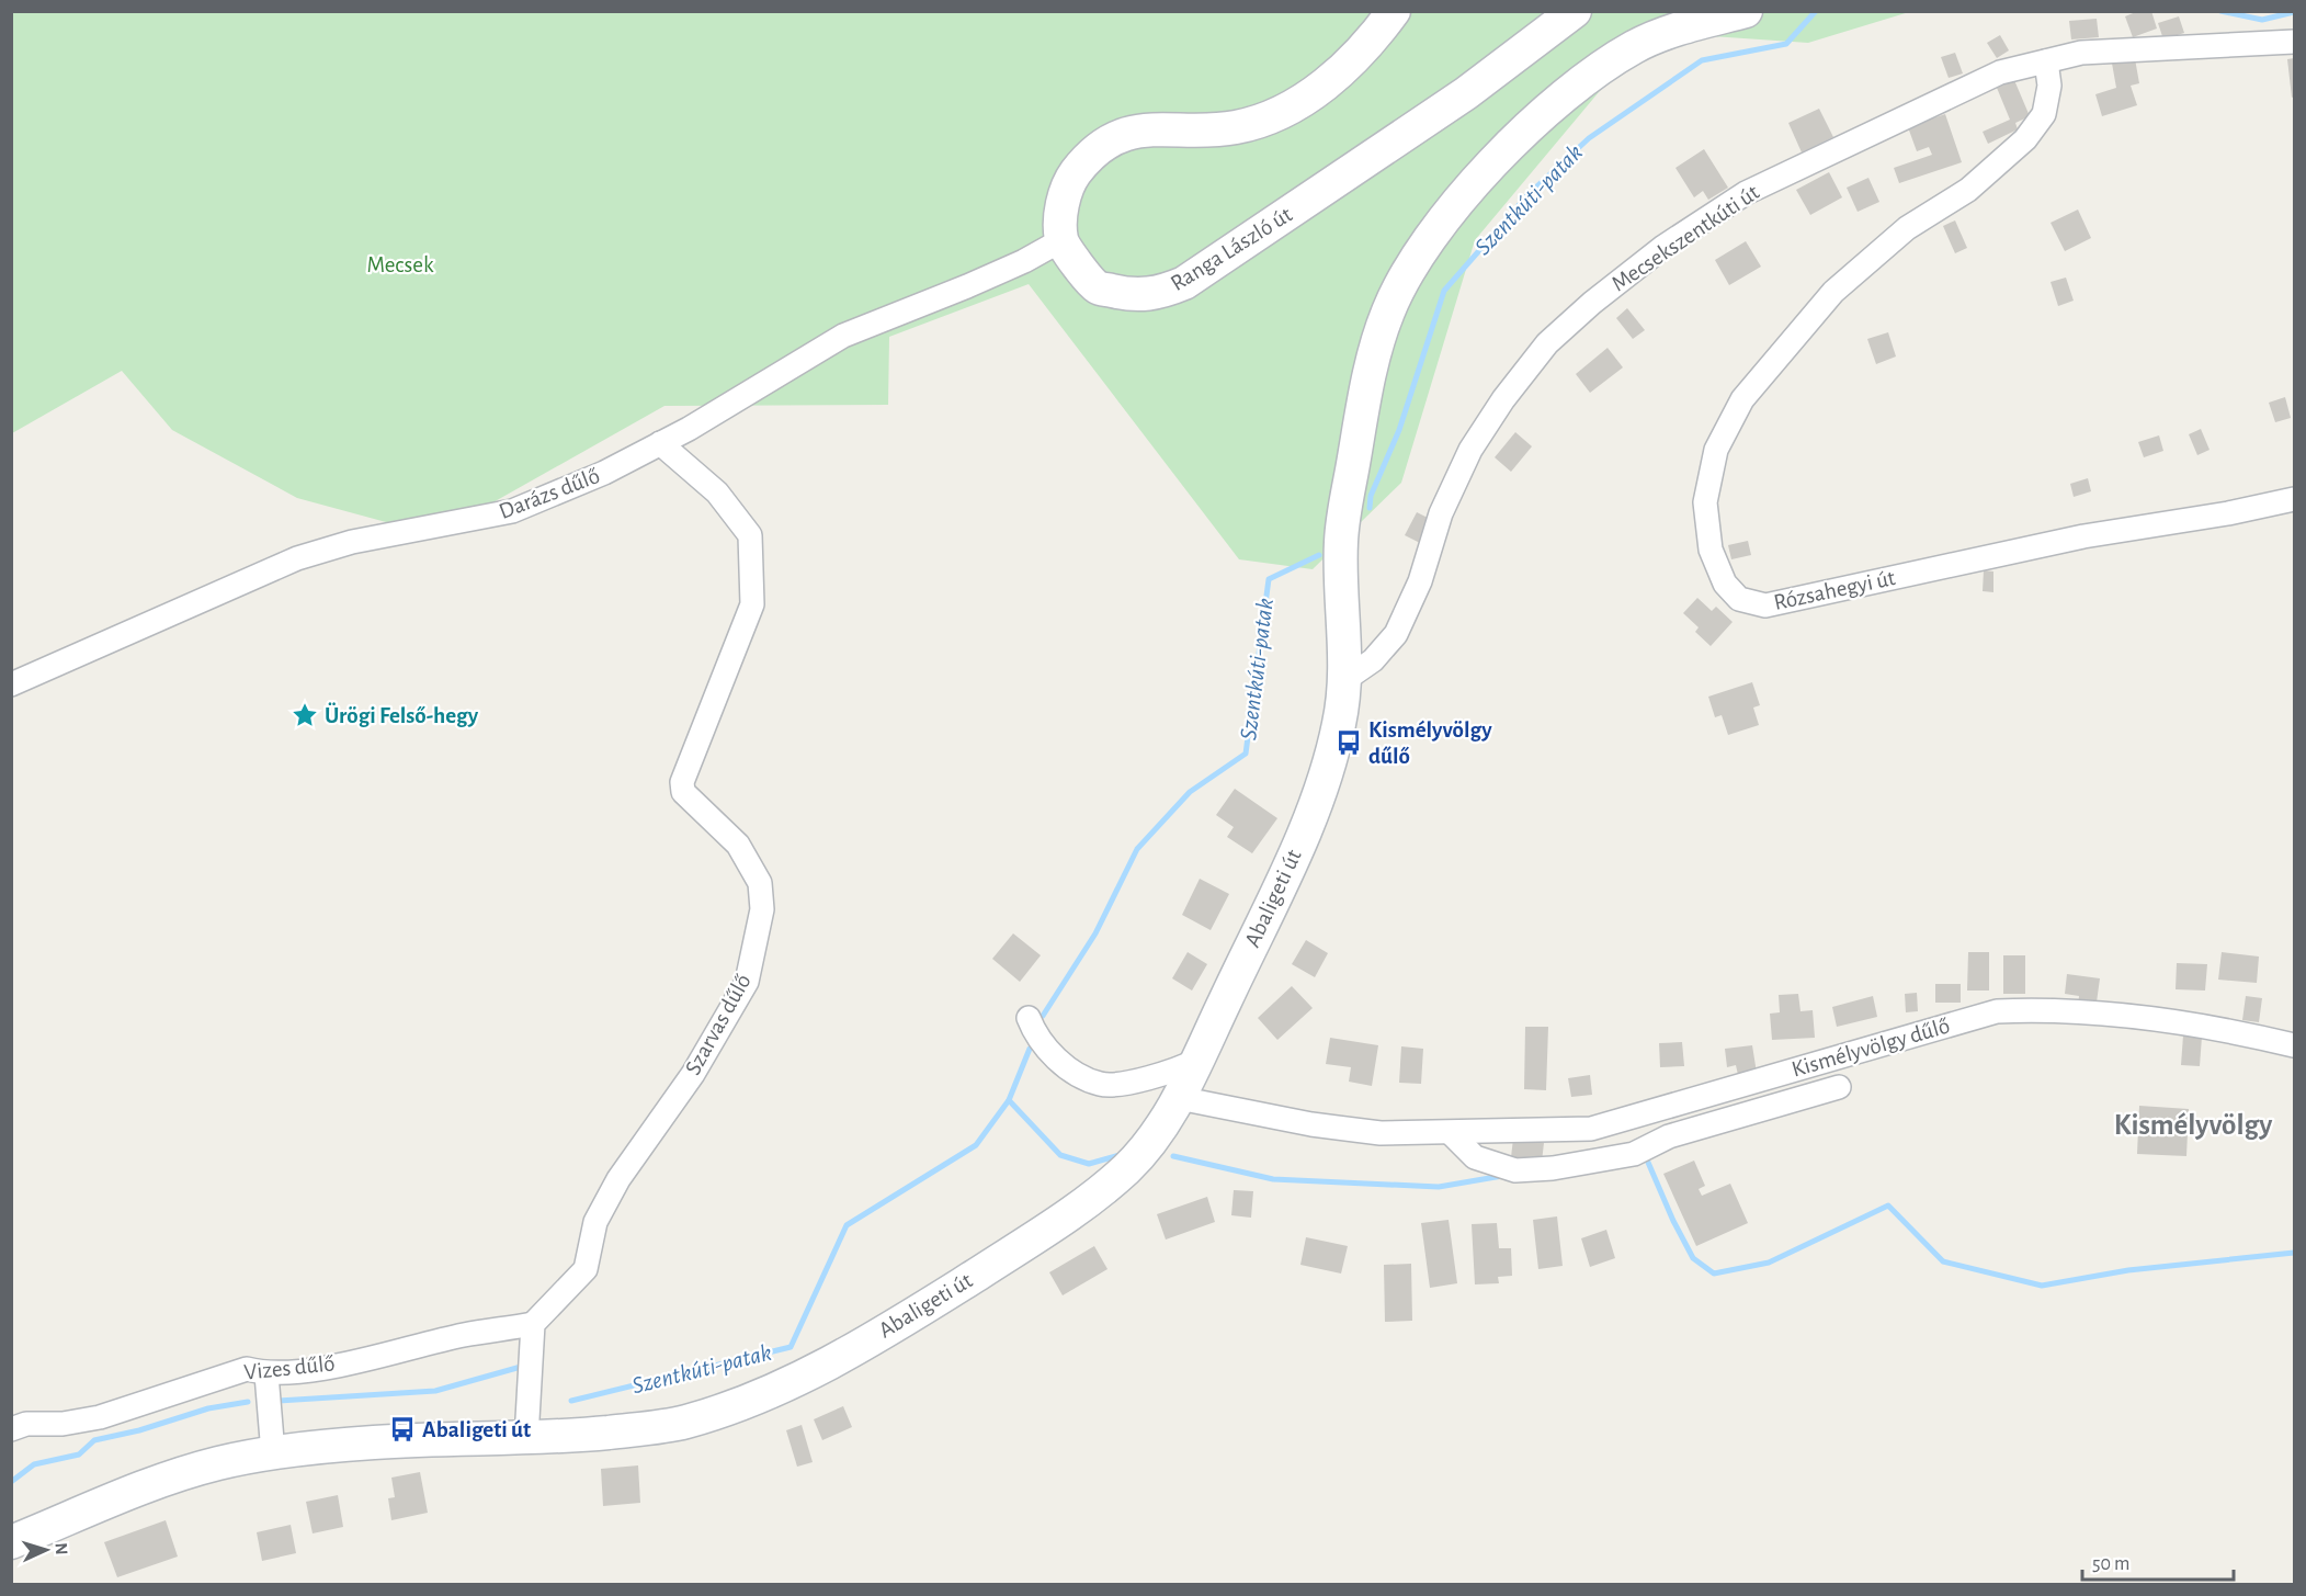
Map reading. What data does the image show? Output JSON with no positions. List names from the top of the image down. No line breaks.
{"streets":{"main road":["Ranga László út","Abaligeti út"],"street":["Mecsekszentkúti út","Darázs dűlő","Rózsahegyi út","Szarvas dűlő","Kismélyvölgy dűlő","Vizes dűlő"]},"crossings":[["Mecsekszentkúti út","Rózsahegyi út"],["Mecsekszentkúti út","Abaligeti út"],["Ranga László út","Darázs dűlő"],["Darázs dűlő","Szarvas dűlő"],["Abaligeti út","Kismélyvölgy dűlő"],["Szarvas dűlő","Vizes dűlő"]],"districts":["Kismélyvölgy"],"water":["Szentkúti-patak"],"parks":["Mecsek"],"places":{"place":["Ürögi Felső-hegy"],"bus stop":["Kismélyvölgy dűlő","Abaligeti út"]},"scale_bar":"50 m","north":"right"}
